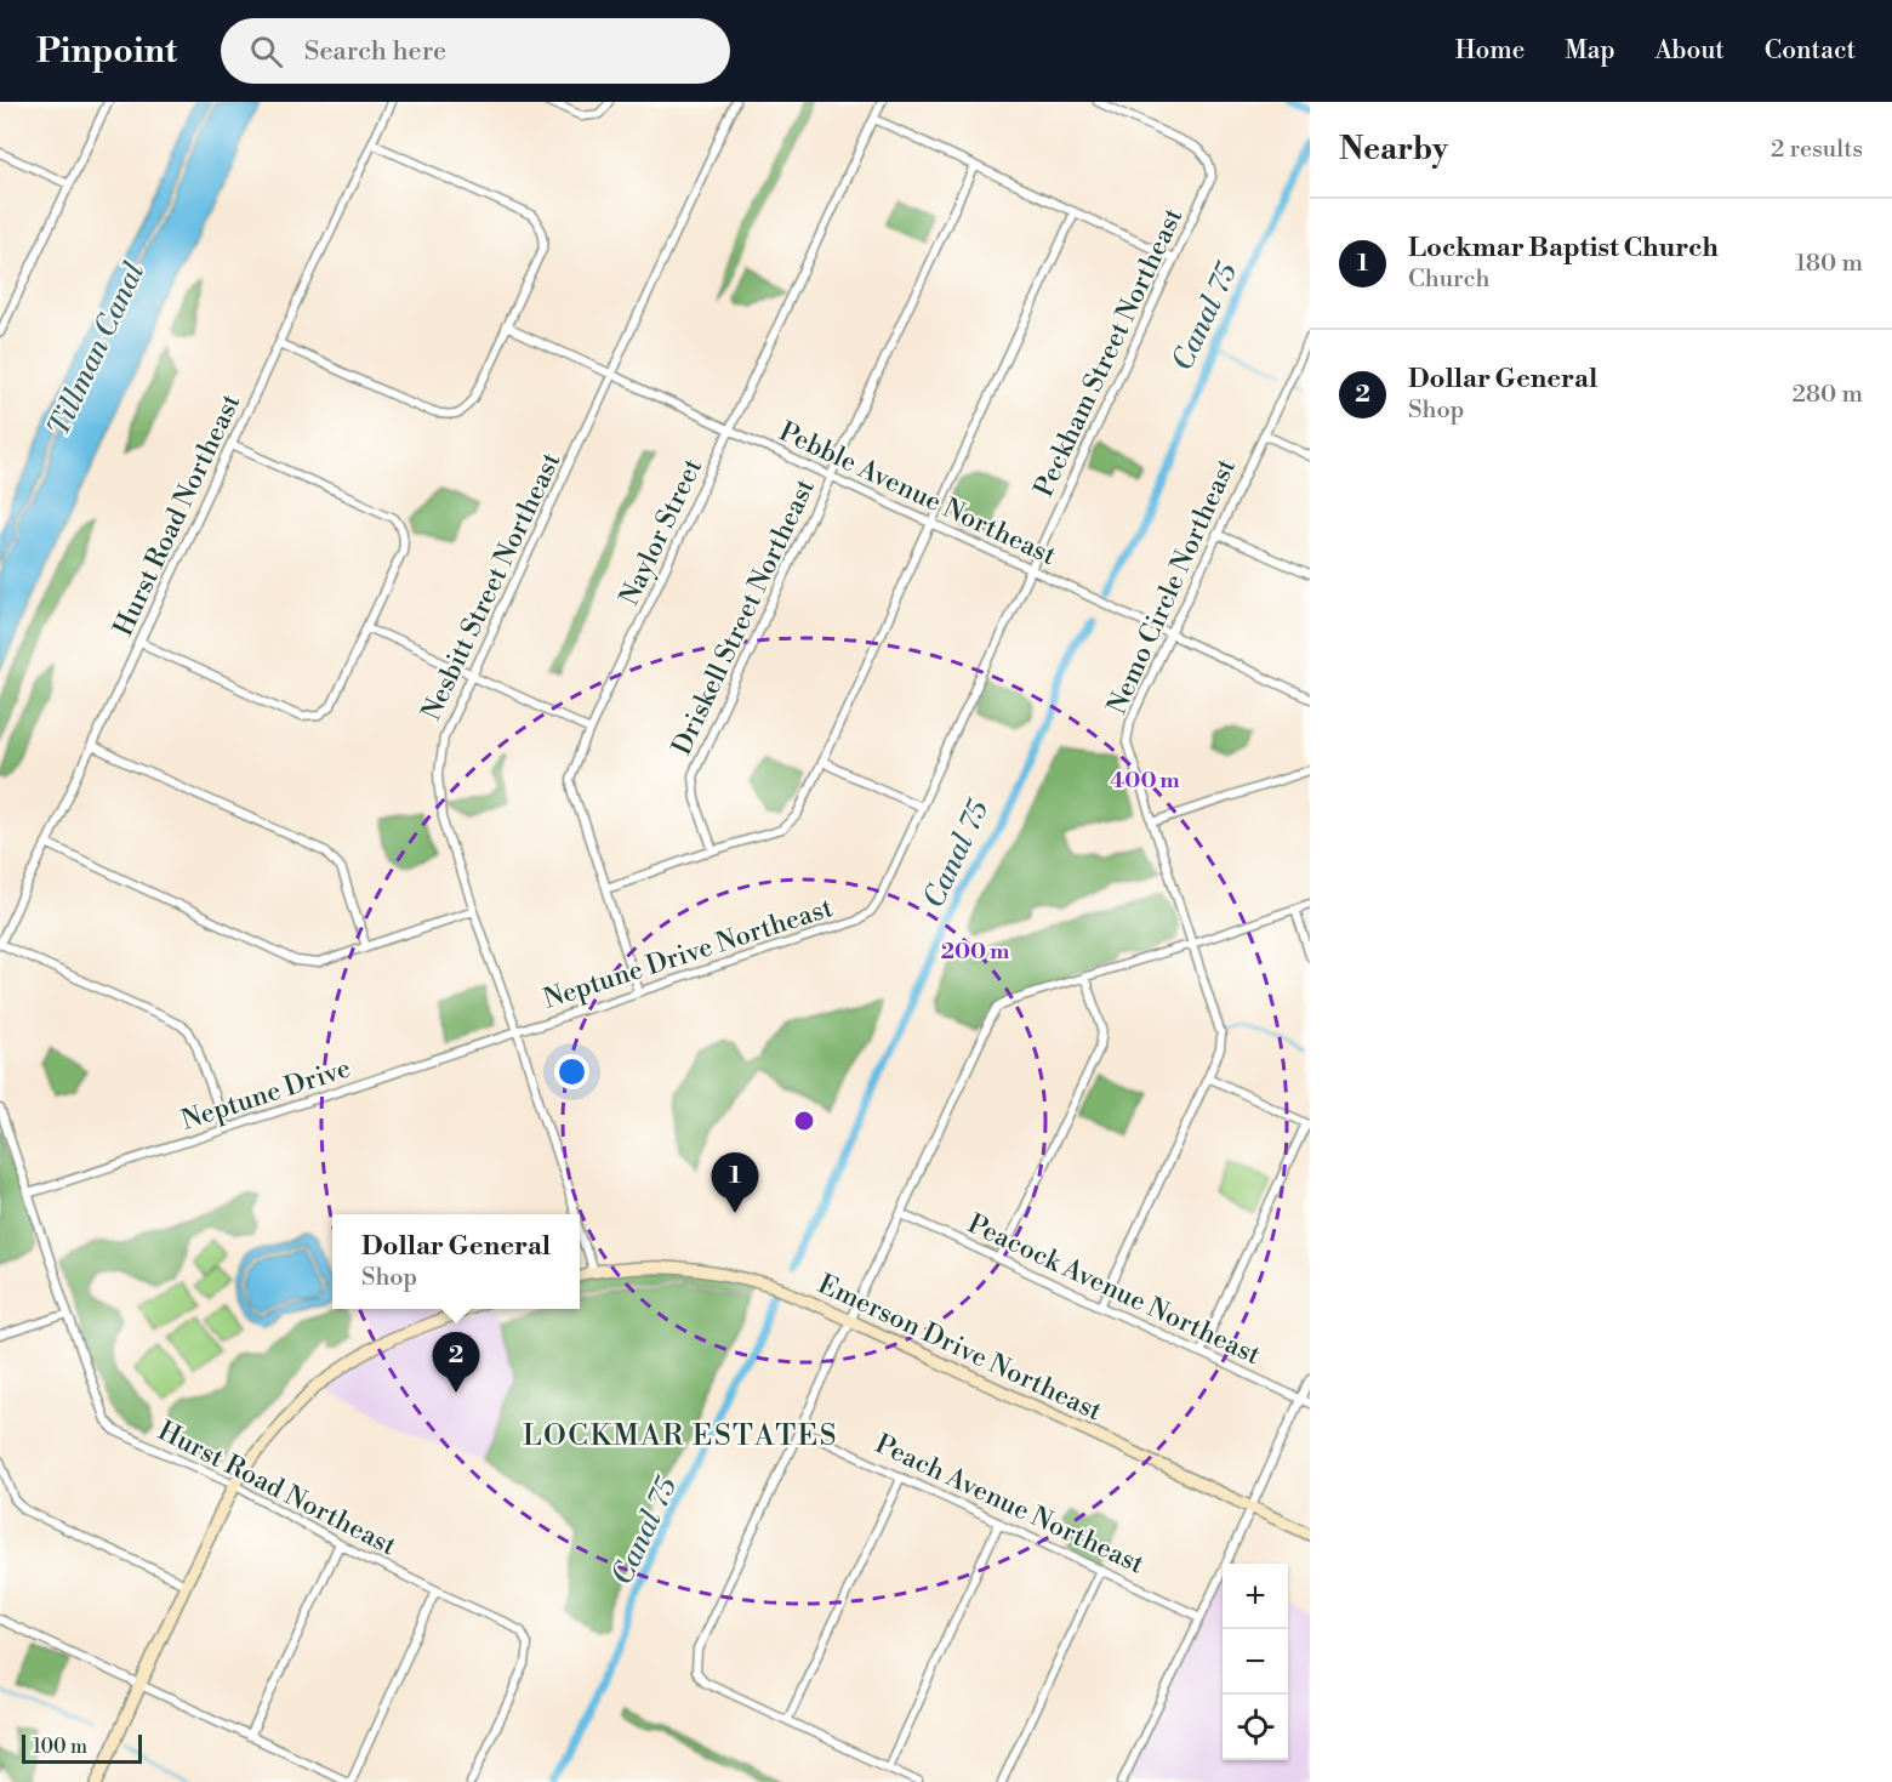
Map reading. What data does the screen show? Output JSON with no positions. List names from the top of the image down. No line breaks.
{"streets":{"street":["Peckham Street Northeast","Pebble Avenue Northeast","Hurst Road Northeast","Naylor Street","Nesbitt Street Northeast","Nemo Circle Northeast","Driskell Street Northeast","Neptune Drive Northeast","Neptune Drive","Peacock Avenue Northeast","Emerson Drive Northeast","Peach Avenue Northeast"]},"crossings":[["Peckham Street Northeast","Pebble Avenue Northeast"],["Peckham Street Northeast","Neptune Drive Northeast"],["Pebble Avenue Northeast","Naylor Street"],["Pebble Avenue Northeast","Nesbitt Street Northeast"],["Pebble Avenue Northeast","Nemo Circle Northeast"],["Pebble Avenue Northeast","Driskell Street Northeast"],["Hurst Road Northeast","Neptune Drive"],["Naylor Street","Neptune Drive Northeast"],["Nesbitt Street Northeast","Neptune Drive Northeast"],["Nesbitt Street Northeast","Neptune Drive"],["Nesbitt Street Northeast","Emerson Drive Northeast"],["Nemo Circle Northeast","Peacock Avenue Northeast"],["Neptune Drive Northeast","Neptune Drive"]],"districts":["LOCKMAR ESTATES"],"water":["Canal 75","Tillman Canal"],"scale_bar":"100 m","page":{"header":"Pinpoint","search":"Search here","nav":["Home","Map","About","Contact"],"heading":["Nearby","2 results"],"list":[{"mark":"1","name":"Lockmar Baptist Church","note":"Church","value":"180 m"},{"mark":"2","name":"Dollar General","note":"Shop","value":"280 m"}],"pins":["1","2"],"popup":["Dollar General","Shop"],"map_buttons":["+","−"],"scale":"100 m"},"rings":["400 m","200 m"]}
